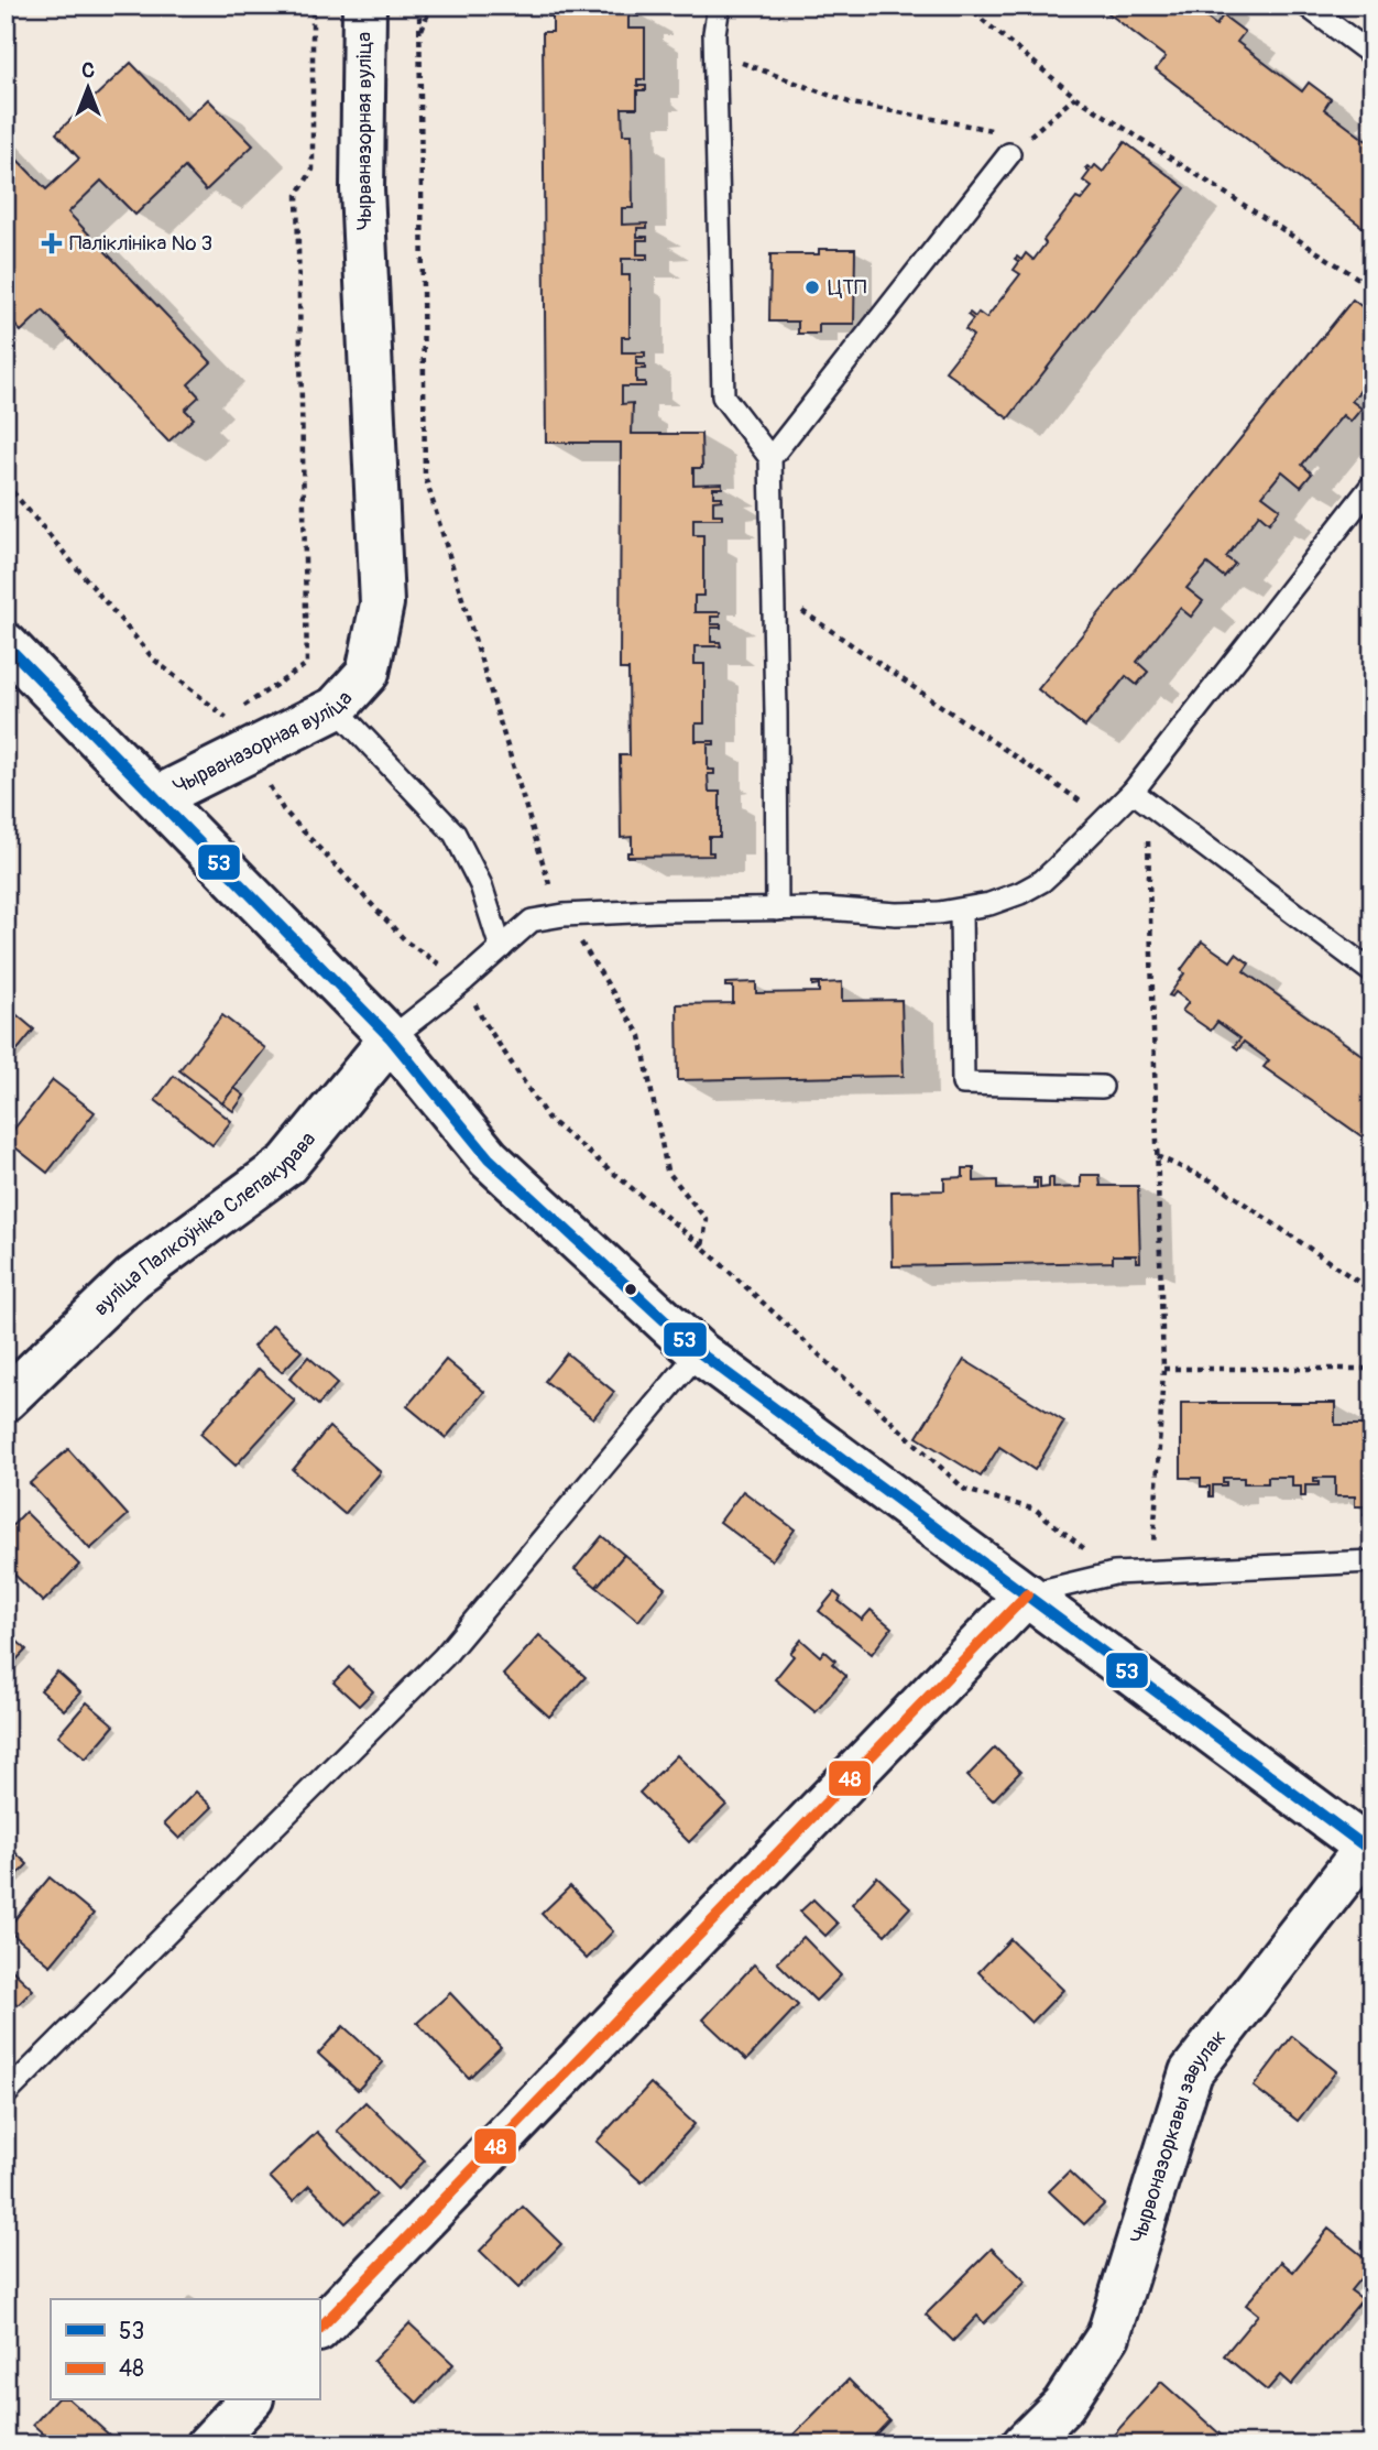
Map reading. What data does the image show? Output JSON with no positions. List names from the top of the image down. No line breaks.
{"streets":{"street":["Чырваназорная вуліца","вуліца Палкоўніка Слепакурава","Чырвоназоркавы завулак"]},"crossings":[["Чырваназорная вуліца","вуліца Палкоўніка Слепакурава"],["Чырваназорная вуліца","Чырвоназоркавы завулак"]],"places":{"health":["Паліклініка № 3"],"other":["ЦТП"]},"lines":["transit line 53","transit line 48"],"legend":["53","48"],"north":"top"}
